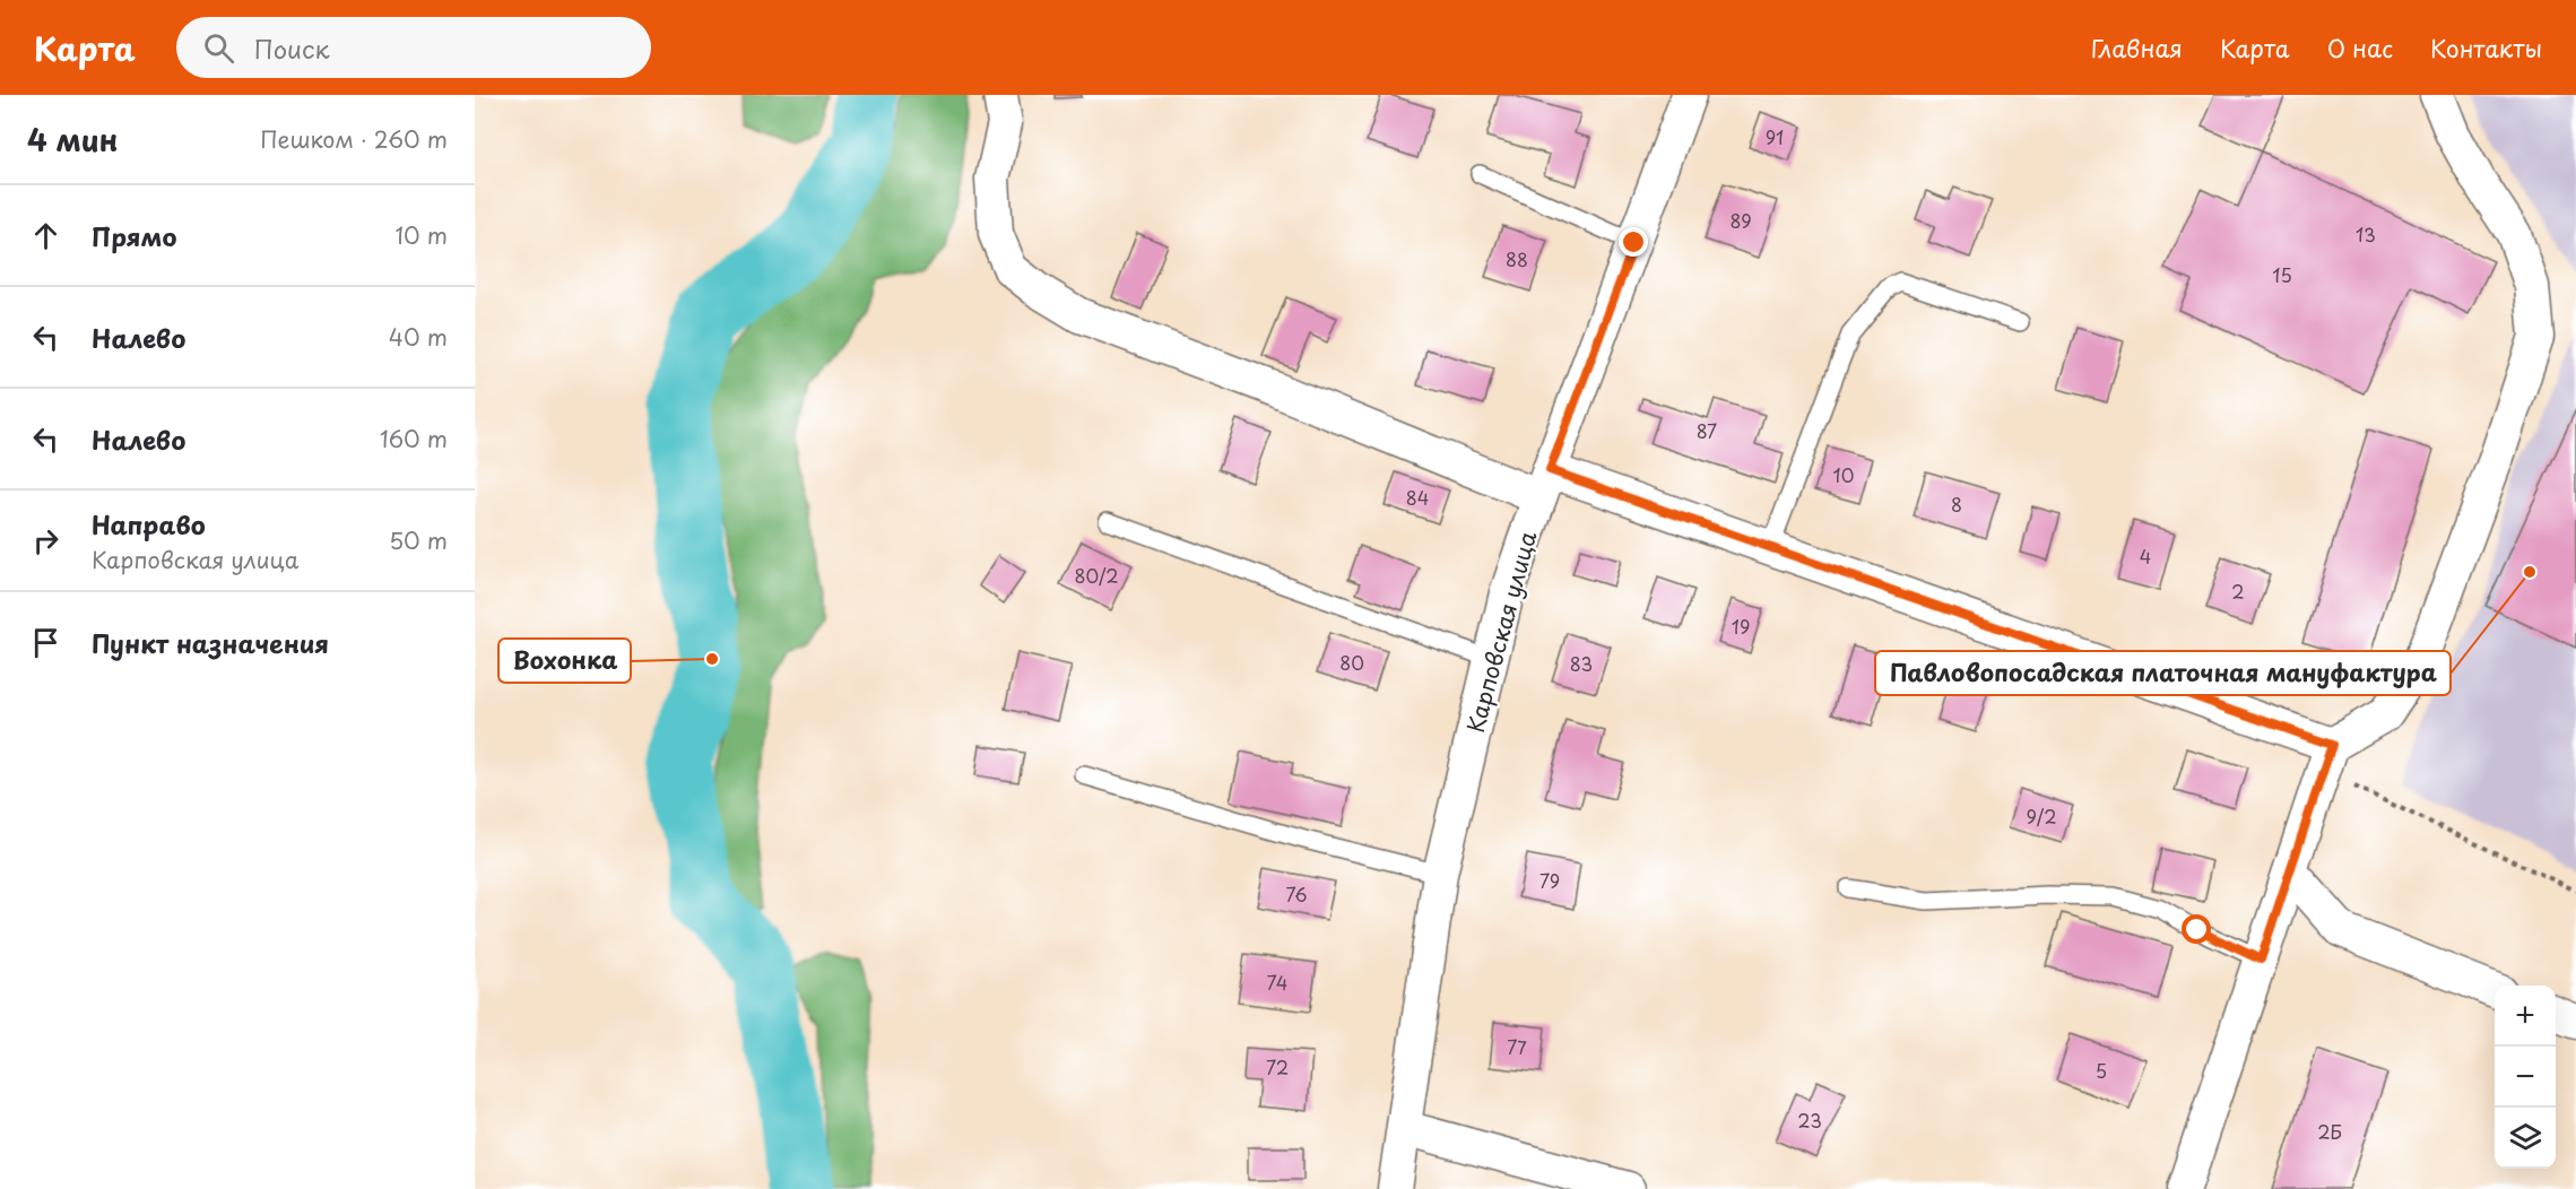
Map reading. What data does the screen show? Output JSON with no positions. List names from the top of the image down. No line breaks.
{"streets":{"street":["Карповская улица"]},"places":["Павловопосадская платочная мануфактура","Вохонка"],"house_numbers":["91","89","13","88","15","87","10","84","8","4","80/2","2","19","80","83","9/2","79","76","74","77","72","5","23","2Б"],"page":{"header":"Карта","search":"Поиск","nav":["Главная","Карта","О нас","Контакты"],"heading":["4 мин","Пешком · 260 m"],"list":[["Прямо","10 m"],["Налево","40 m"],["Налево","160 m"],["Направо","Карповская улица","50 m"],"Пункт назначения"],"map_buttons":["+","−"]}}
